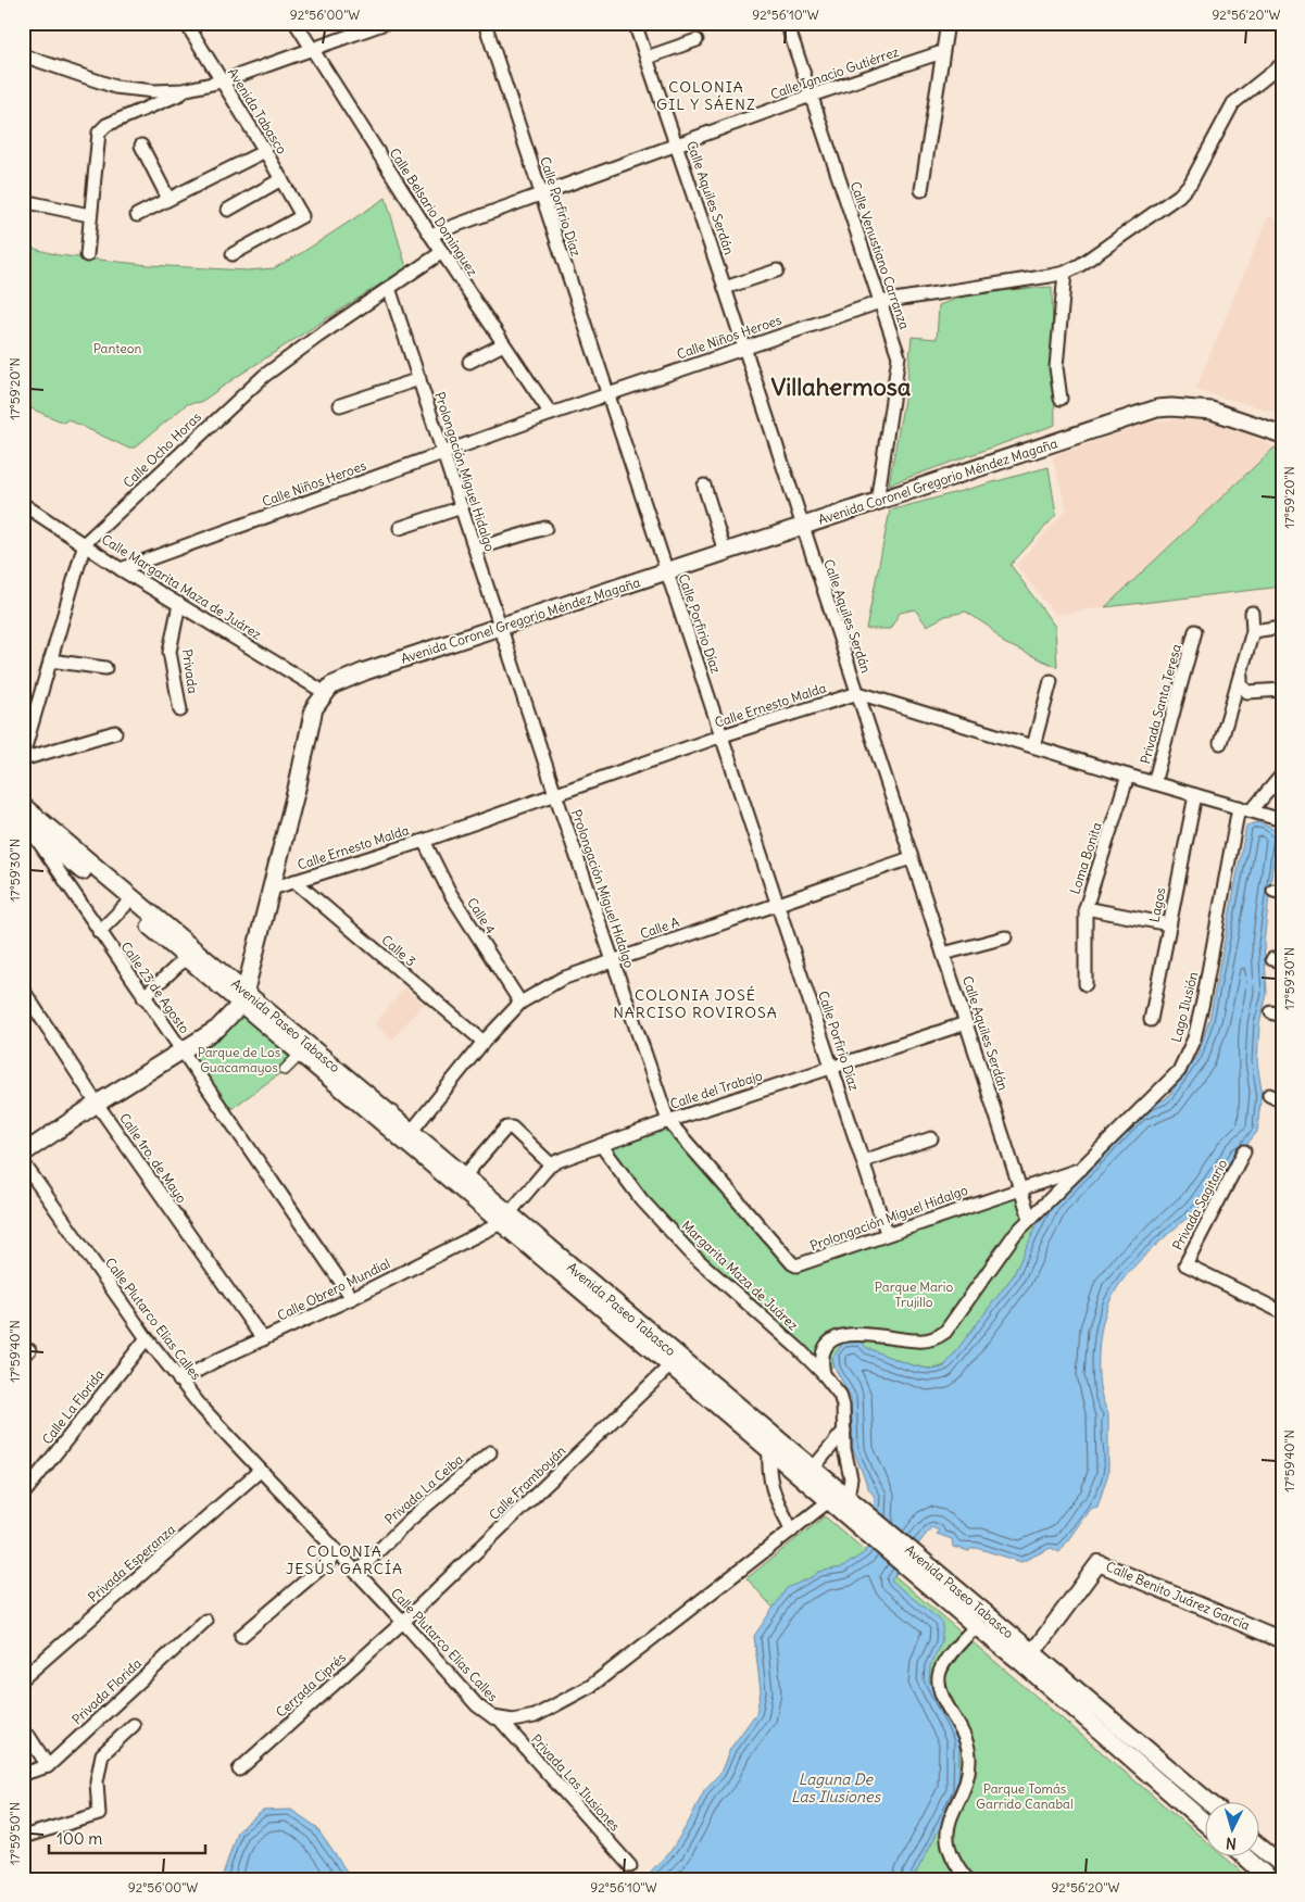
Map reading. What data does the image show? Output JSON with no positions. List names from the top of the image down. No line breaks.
{"streets":{"main road":["Avenida Coronel Gregorio Méndez Magaña","Avenida Paseo Tabasco"],"street":["Calle Ignacio Gutiérrez","Avenida Tabasco","Calle Aquiles Serdán","Calle Porfirio Díaz","Calle Belsario Domínguez","Calle Venustiano Carranza","Calle Niños Heroes","Calle Ocho Horas","Prolongación Miguel Hidalgo","Calle Margarita Maza de Juárez","Privada","Privada Santa Teresa","Calle Ernesto Malda","Loma Bonita","Lagos","Calle 4","Calle A","Calle 3","Calle 23 de Agosto","Lago Ilusión","Calle del Trabajo","Calle 1ro. de Mayo","Privada Sagitario","Margarita Maza de Juárez","Calle Obrero Mundial","Calle Plutarco Elías Calles","Calle La Florida","Calle Framboyán","Privada La Ceiba","Privada Esperanza","Calle Benito Juárez García","Cerrada Ciprés","Privada Florida","Privada Las Ilusiones"]},"crossings":[["Calle Ignacio Gutiérrez","Calle Aquiles Serdán"],["Calle Ignacio Gutiérrez","Calle Porfirio Díaz"],["Calle Ignacio Gutiérrez","Calle Belsario Domínguez"],["Calle Ignacio Gutiérrez","Calle Venustiano Carranza"],["Calle Aquiles Serdán","Calle Niños Heroes"],["Calle Aquiles Serdán","Prolongación Miguel Hidalgo"],["Calle Aquiles Serdán","Avenida Coronel Gregorio Méndez Magaña"],["Calle Aquiles Serdán","Calle Ernesto Malda"],["Calle Aquiles Serdán","Calle A"],["Calle Aquiles Serdán","Lago Ilusión"],["Calle Aquiles Serdán","Calle del Trabajo"],["Calle Porfirio Díaz","Calle Niños Heroes"],["Calle Porfirio Díaz","Prolongación Miguel Hidalgo"],["Calle Porfirio Díaz","Avenida Coronel Gregorio Méndez Magaña"],["Calle Porfirio Díaz","Calle Ernesto Malda"],["Calle Porfirio Díaz","Calle A"],["Calle Porfirio Díaz","Calle del Trabajo"],["Calle Belsario Domínguez","Calle Niños Heroes"],["Calle Belsario Domínguez","Calle Ocho Horas"],["Calle Venustiano Carranza","Calle Niños Heroes"],["Calle Venustiano Carranza","Avenida Coronel Gregorio Méndez Magaña"],["Calle Niños Heroes","Prolongación Miguel Hidalgo"],["Calle Niños Heroes","Calle Margarita Maza de Juárez"],["Calle Ocho Horas","Prolongación Miguel Hidalgo"],["Calle Ocho Horas","Calle Margarita Maza de Juárez"],["Prolongación Miguel Hidalgo","Avenida Coronel Gregorio Méndez Magaña"],["Prolongación Miguel Hidalgo","Calle Ernesto Malda"],["Prolongación Miguel Hidalgo","Calle A"],["Prolongación Miguel Hidalgo","Lago Ilusión"],["Prolongación Miguel Hidalgo","Calle del Trabajo"],["Avenida Coronel Gregorio Méndez Magaña","Calle Margarita Maza de Juárez"],["Calle Margarita Maza de Juárez","Privada"],["Calle Ernesto Malda","Calle 4"],["Calle Ernesto Malda","Calle 3"],["Calle 4","Calle A"],["Calle A","Calle 3"],["Calle A","Avenida Paseo Tabasco"],["Calle 23 de Agosto","Avenida Paseo Tabasco"],["Calle 23 de Agosto","Calle Obrero Mundial"],["Lago Ilusión","Margarita Maza de Juárez"],["Avenida Paseo Tabasco","Calle del Trabajo"],["Avenida Paseo Tabasco","Margarita Maza de Juárez"],["Avenida Paseo Tabasco","Calle Obrero Mundial"],["Avenida Paseo Tabasco","Calle Plutarco Elías Calles"],["Avenida Paseo Tabasco","Calle Framboyán"],["Avenida Paseo Tabasco","Calle Benito Juárez García"],["Calle del Trabajo","Margarita Maza de Juárez"],["Calle del Trabajo","Calle Obrero Mundial"],["Calle 1ro. de Mayo","Calle Obrero Mundial"],["Calle Obrero Mundial","Calle Plutarco Elías Calles"],["Calle Plutarco Elías Calles","Calle La Florida"],["Calle Plutarco Elías Calles","Calle Framboyán"],["Calle Plutarco Elías Calles","Privada La Ceiba"],["Calle Plutarco Elías Calles","Privada Esperanza"],["Calle Plutarco Elías Calles","Cerrada Ciprés"],["Calle Plutarco Elías Calles","Privada Las Ilusiones"],["Calle Framboyán","Cerrada Ciprés"]],"districts":["COLONIA GIL Y SÁENZ","Villahermosa","COLONIA JOSÉ NARCISO ROVIROSA","COLONIA JESÚS GARCÍA"],"water":["Laguna De Las Ilusiones"],"parks":["Panteon","Parque de Los Guacamayos","Parque Mario Trujillo","Parque Tomás Garrido Canabal"],"scale_bar":"100 m","north":"bottom","coordinates":["92°56'00\"W","92°56'10\"W","92°56'20\"W","17°59'20\"N","17°59'30\"N","17°59'40\"N","17°59'50\"N"]}
